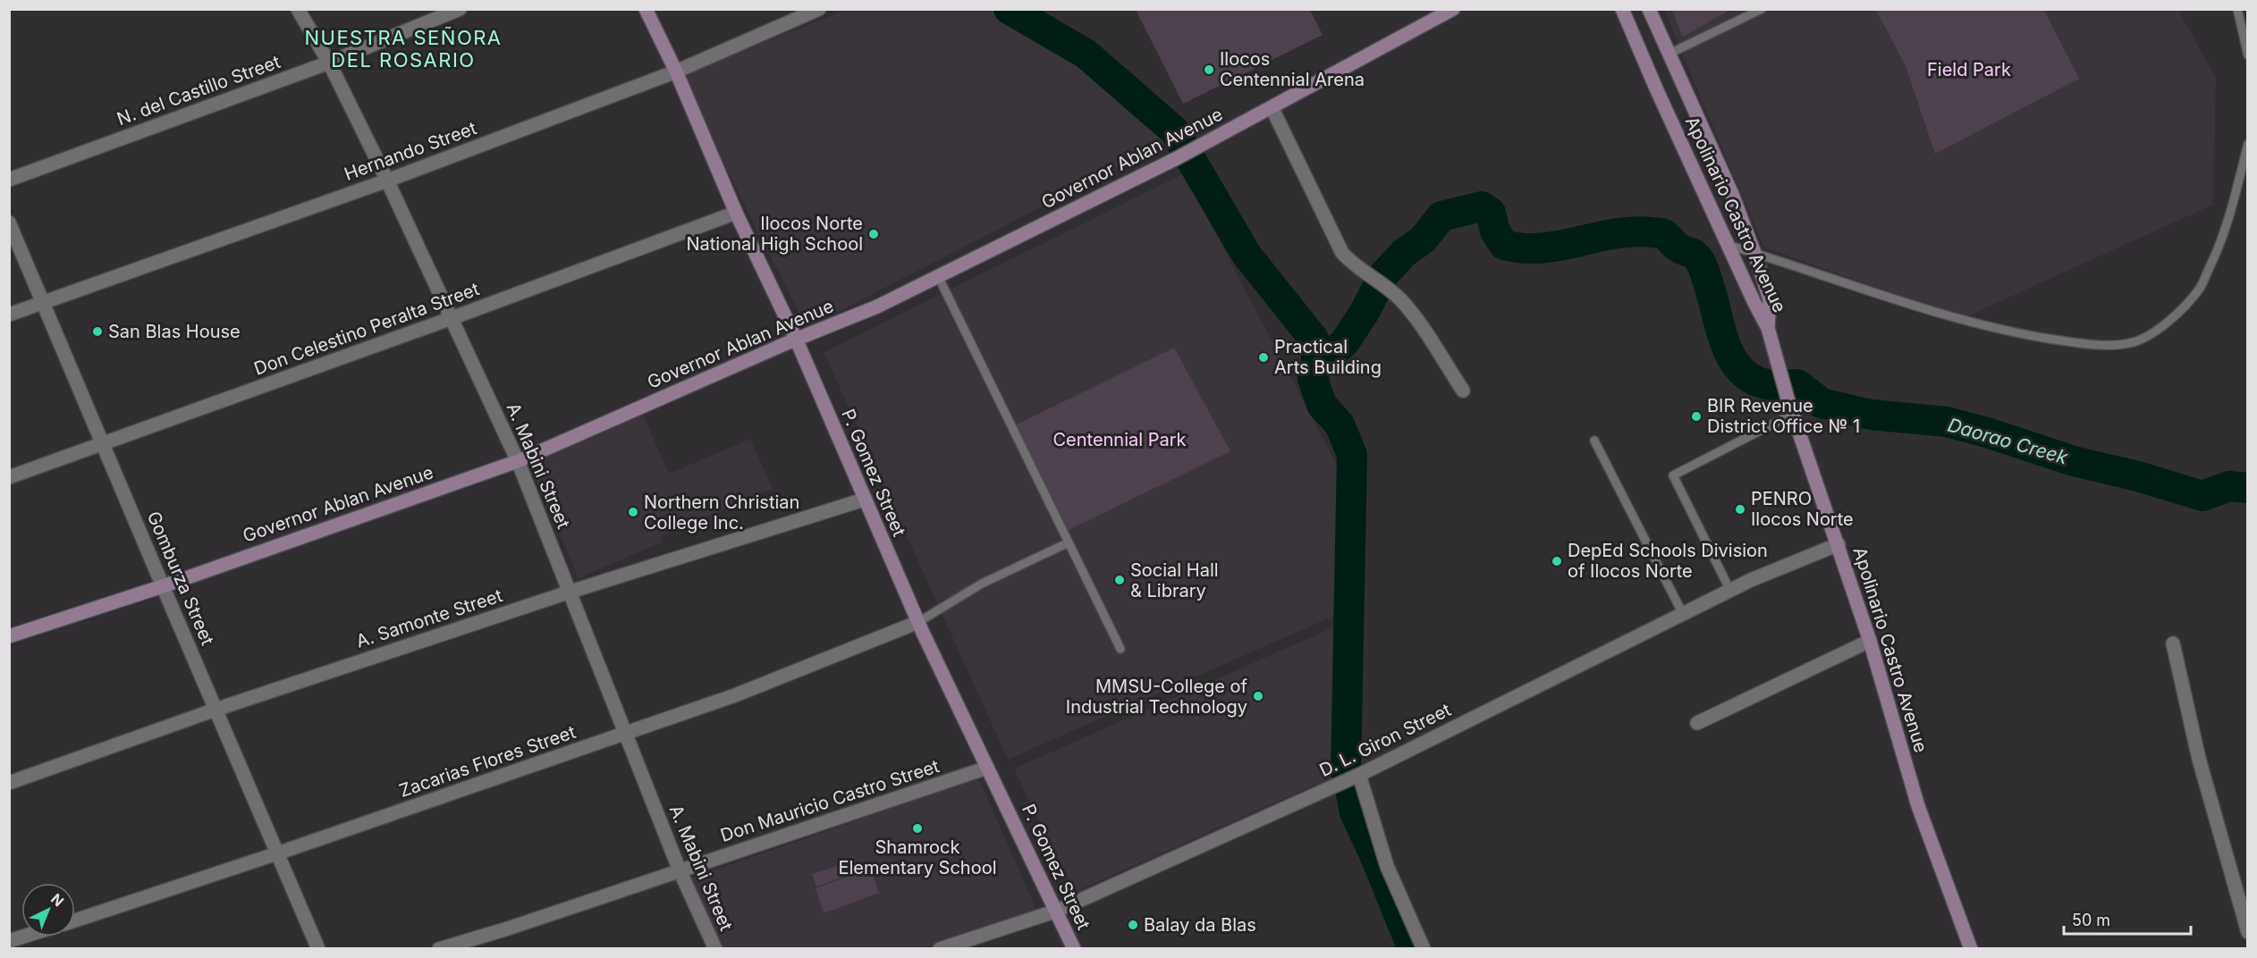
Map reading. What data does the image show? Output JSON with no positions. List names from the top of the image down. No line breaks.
{"streets":{"main road":["Governor Ablan Avenue","Apolinario Castro Avenue","P. Gomez Street"],"street":["N. del Castillo Street","Hernando Street","Don Celestino Peralta Street","A. Mabini Street","Gomburza Street","A. Samonte Street","D. L. Giron Street","Zacarias Flores Street","Don Mauricio Castro Street"]},"crossings":[["N. del Castillo Street","A. Mabini Street"],["Hernando Street","A. Mabini Street"],["Hernando Street","P. Gomez Street"],["Hernando Street","Gomburza Street"],["Governor Ablan Avenue","A. Mabini Street"],["Governor Ablan Avenue","P. Gomez Street"],["Governor Ablan Avenue","Gomburza Street"],["Apolinario Castro Avenue","D. L. Giron Street"],["Don Celestino Peralta Street","A. Mabini Street"],["Don Celestino Peralta Street","P. Gomez Street"],["Don Celestino Peralta Street","Gomburza Street"],["A. Mabini Street","A. Samonte Street"],["A. Mabini Street","Zacarias Flores Street"],["A. Mabini Street","Don Mauricio Castro Street"],["P. Gomez Street","A. Samonte Street"],["P. Gomez Street","D. L. Giron Street"],["P. Gomez Street","Zacarias Flores Street"],["P. Gomez Street","Don Mauricio Castro Street"],["Gomburza Street","A. Samonte Street"],["Gomburza Street","Zacarias Flores Street"]],"districts":["NUESTRA SEÑORA DEL ROSARIO"],"water":["Daorao Creek"],"parks":["Field Park","Centennial Park"],"places":["Ilocos Centennial Arena","Ilocos Norte National High School","San Blas House","Practical Arts Building","BIR Revenue District Office № 1","PENRO Ilocos Norte","Northern Christian College Inc.","DepEd Schools Division of Ilocos Norte","Social Hall & Library","MMSU-College of Industrial Technology","Shamrock Elementary School","Balay da Blas"],"scale_bar":"50 m","north":"top right"}
